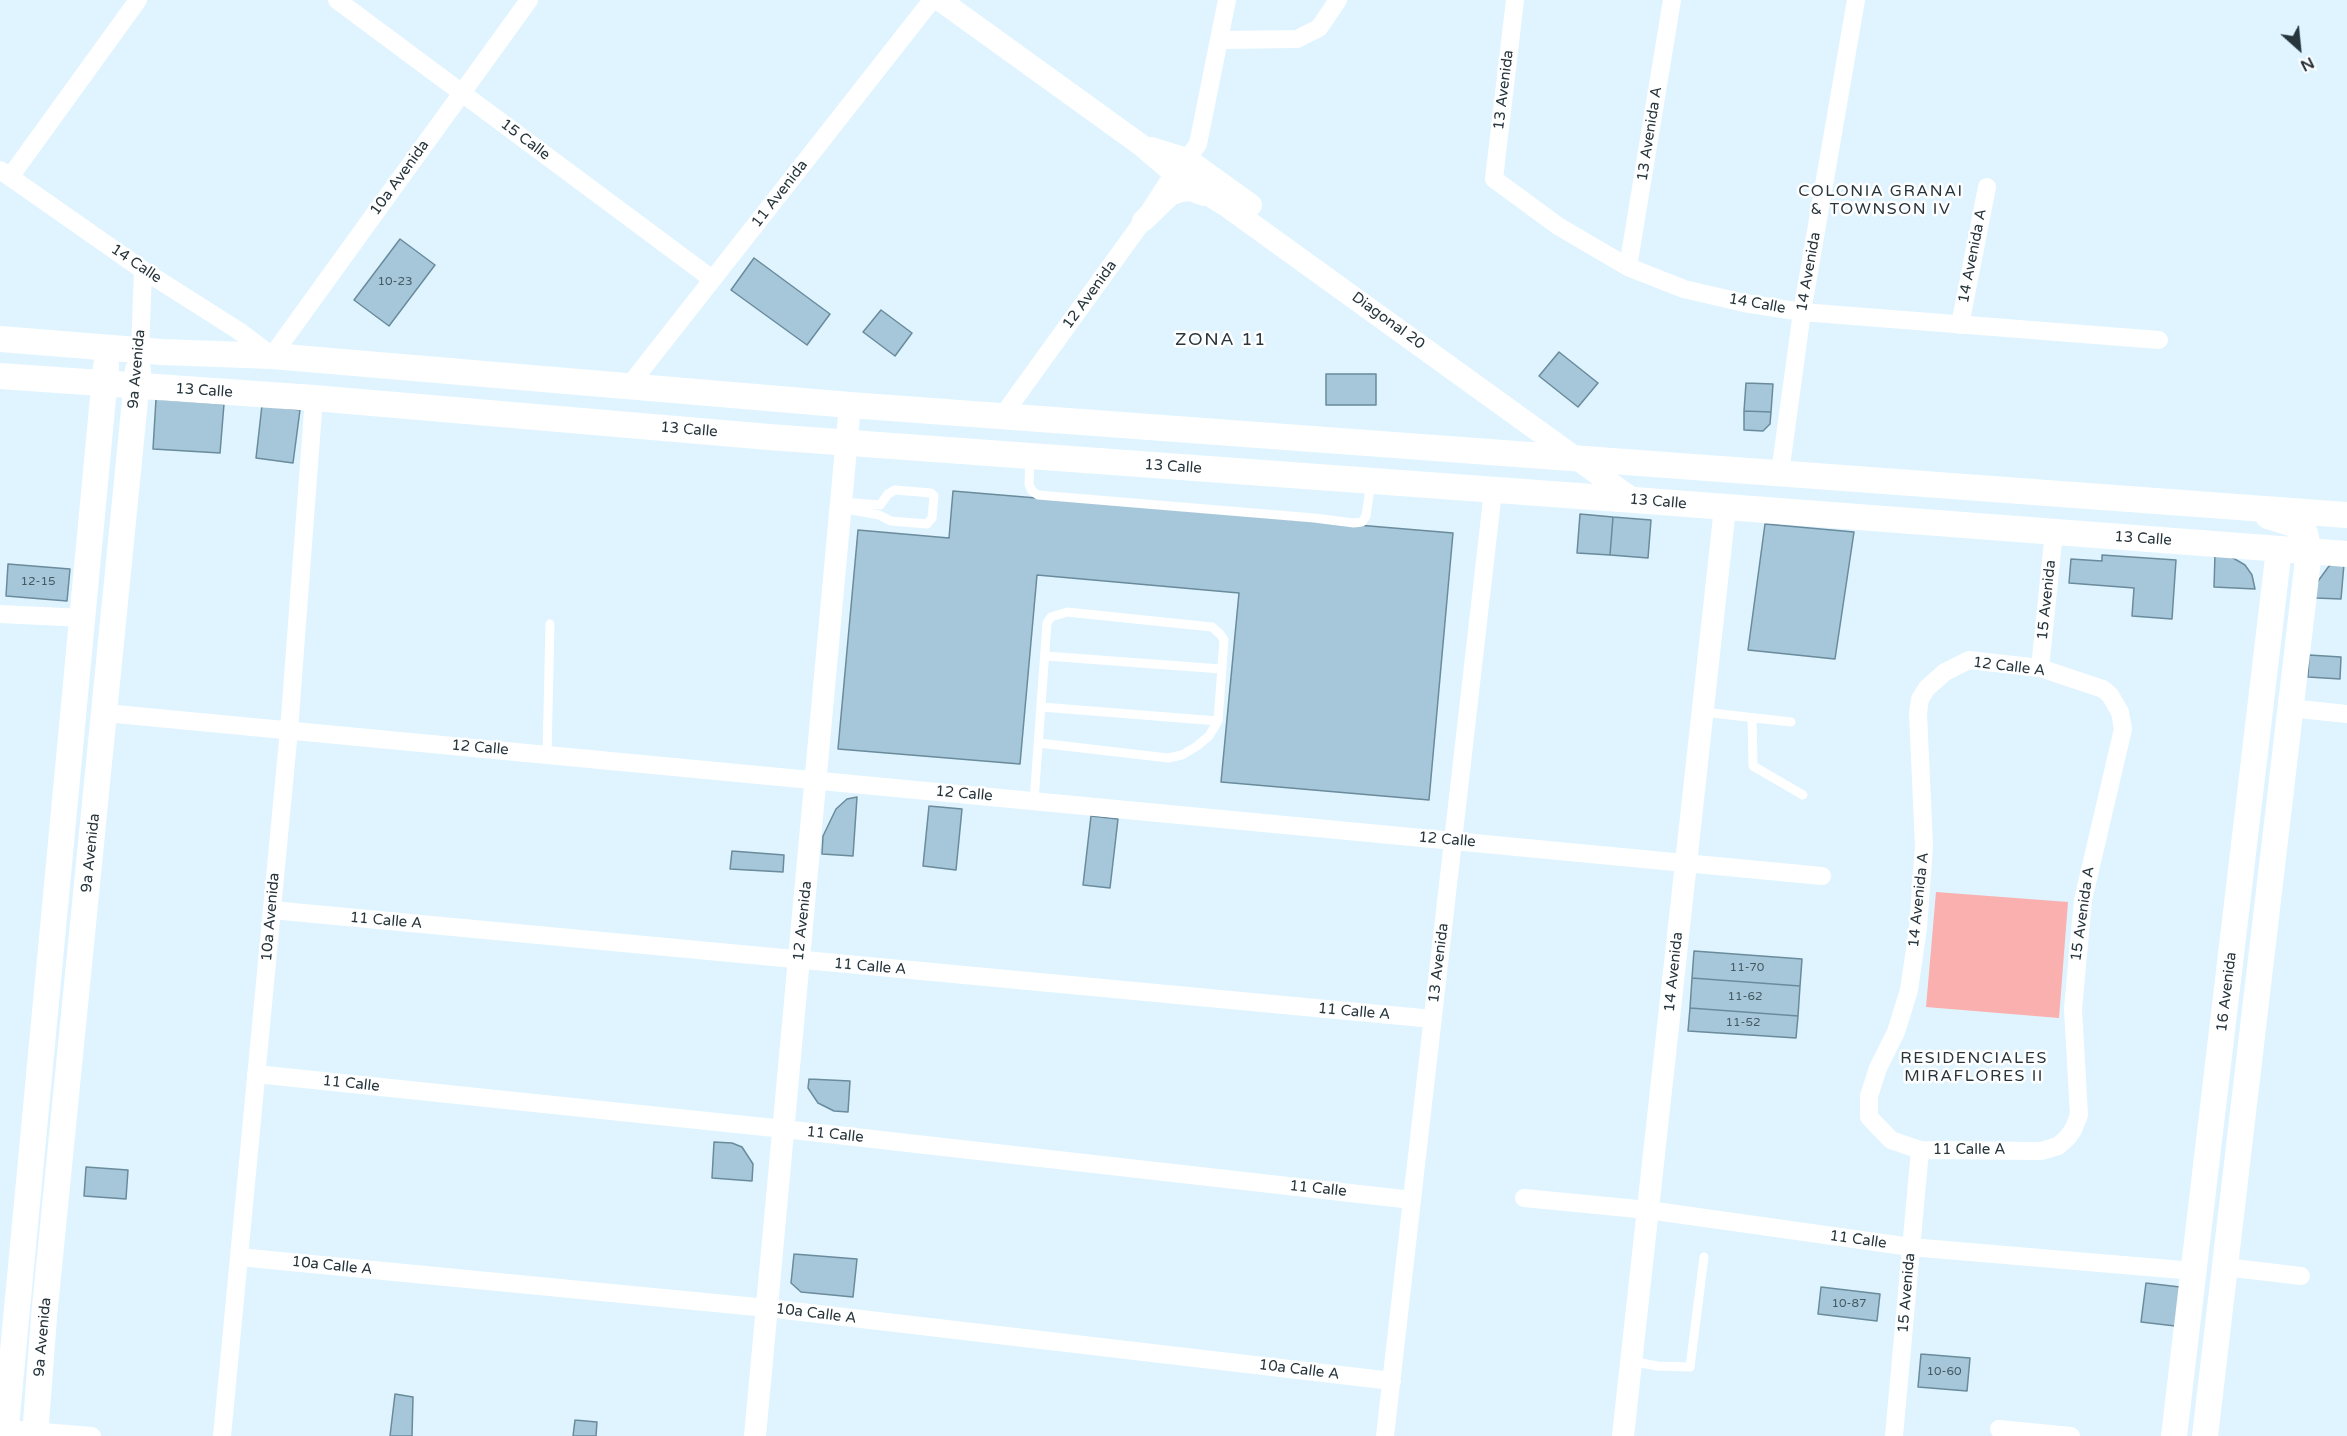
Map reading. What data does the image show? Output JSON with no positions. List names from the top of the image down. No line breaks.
{"streets":{"main road":["9a Avenida","13 Calle","16 Avenida"],"street":["13 Avenida","13 Avenida A","15 Calle","10a Avenida","11 Avenida","14 Avenida A","14 Calle","14 Avenida","12 Avenida","Diagonal 20","15 Avenida","12 Calle A","12 Calle","15 Avenida A","11 Calle A","11 Calle","10a Calle A"]},"crossings":[["13 Avenida","14 Calle"],["13 Avenida","13 Calle"],["13 Avenida","12 Calle"],["13 Avenida","11 Calle A"],["13 Avenida","11 Calle"],["13 Avenida","10a Calle A"],["13 Avenida A","14 Calle"],["15 Calle","10a Avenida"],["15 Calle","11 Avenida"],["10a Avenida","14 Calle"],["10a Avenida","13 Calle"],["10a Avenida","12 Calle"],["10a Avenida","11 Calle A"],["10a Avenida","11 Calle"],["10a Avenida","10a Calle A"],["14 Avenida A","14 Calle"],["14 Avenida A","12 Calle A"],["14 Avenida A","11 Calle A"],["14 Calle","14 Avenida"],["14 Calle","9a Avenida"],["14 Avenida","13 Calle"],["14 Avenida","12 Calle"],["14 Avenida","11 Calle"],["12 Avenida","Diagonal 20"],["12 Avenida","13 Calle"],["12 Avenida","12 Calle"],["12 Avenida","11 Calle A"],["12 Avenida","11 Calle"],["12 Avenida","10a Calle A"],["Diagonal 20","13 Calle"],["9a Avenida","13 Calle"],["9a Avenida","12 Calle"],["13 Calle","15 Avenida"],["13 Calle","16 Avenida"],["15 Avenida","12 Calle A"],["15 Avenida","11 Calle A"],["15 Avenida","11 Calle"],["12 Calle A","15 Avenida A"],["15 Avenida A","11 Calle A"],["16 Avenida","11 Calle"]],"districts":["COLONIA GRANAI & TOWNSON IV","ZONA 11","RESIDENCIALES MIRAFLORES II"],"house_numbers":["10-23","12-15","11-70","11-62","11-52","10-87","10-60"],"north":"bottom right"}
